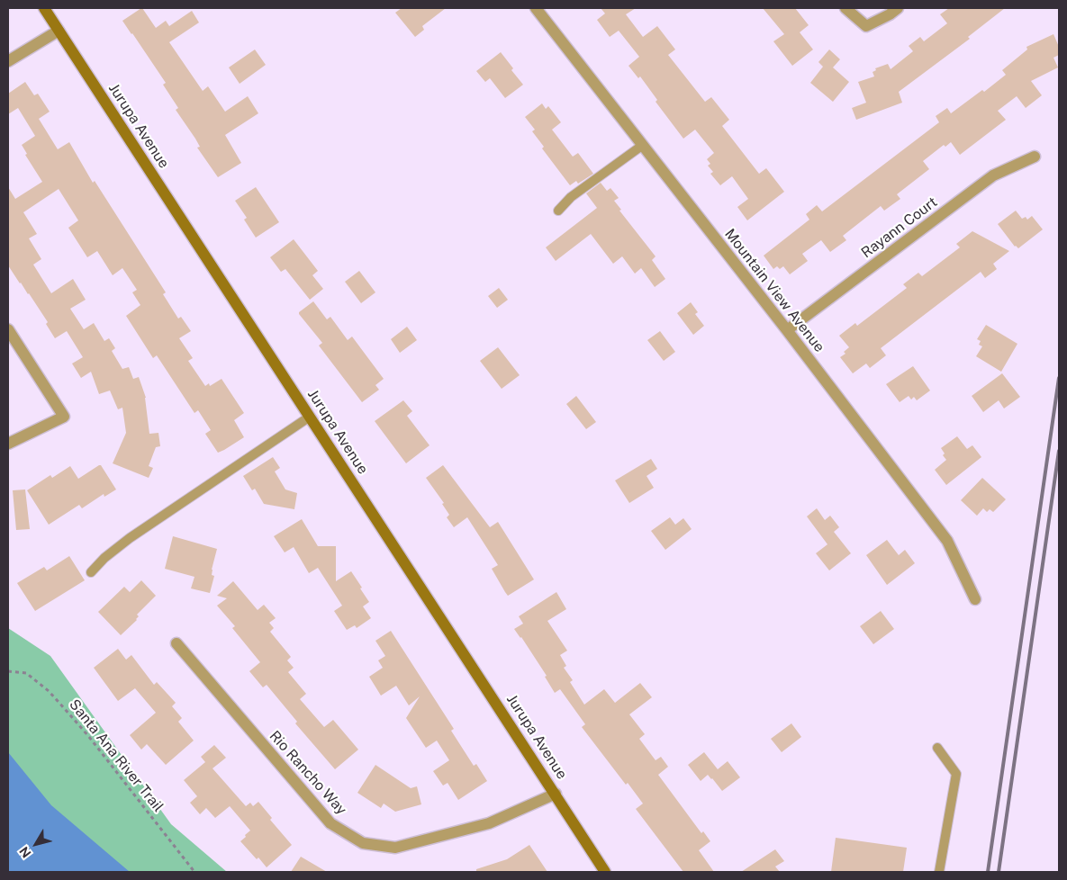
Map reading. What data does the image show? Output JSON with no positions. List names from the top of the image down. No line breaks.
{"streets":{"main road":["Jurupa Avenue"],"street":["Rayann Court","Mountain View Avenue","Rio Rancho Way"],"path":["Santa Ana River Trail"]},"crossings":[["Jurupa Avenue","Rio Rancho Way"],["Rayann Court","Mountain View Avenue"]],"north":"bottom left"}
